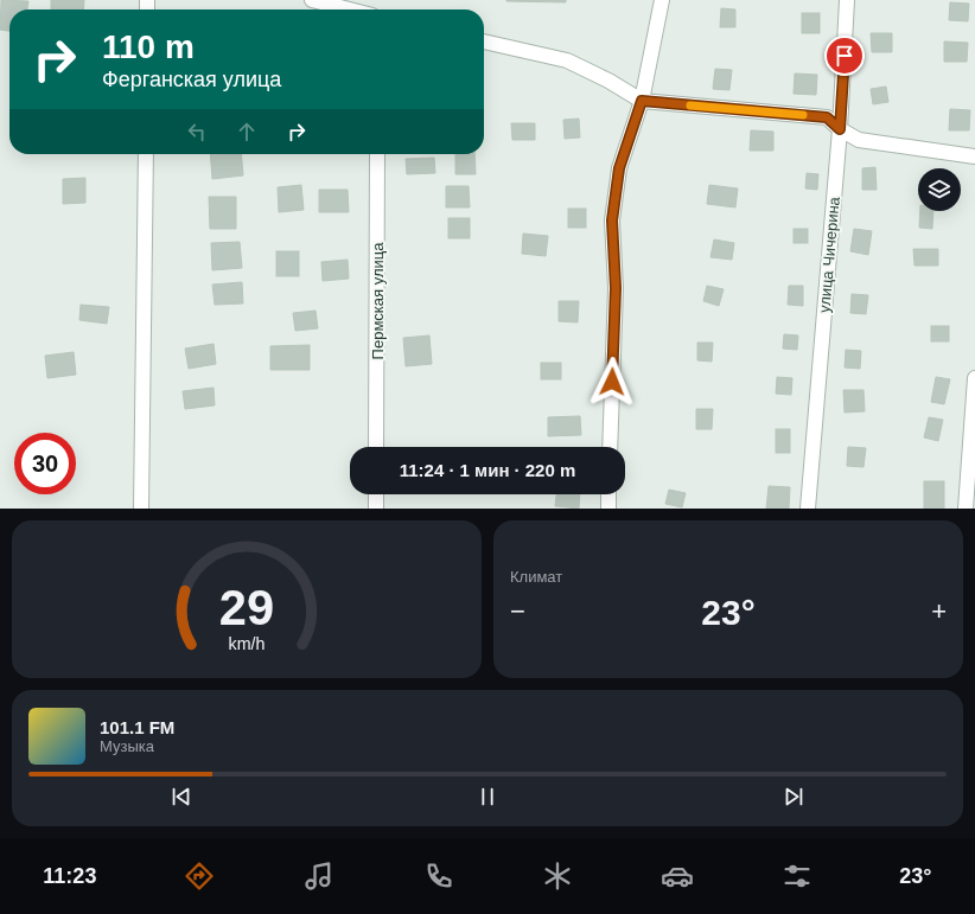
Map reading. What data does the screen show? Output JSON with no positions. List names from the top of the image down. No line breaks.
{"streets":{"street":["улица Чичерина","Пермская улица"]},"page":{"turn":["110 m","Ферганская улица"],"limit":"30","trip":"11:24 · 1 мин · 220 m","tile":"Климат","heat":["−","23°","+"],"song":["101.1 FM","Музыка"],"tabs":["11:23","23°"],"gauge":["29","km/h"]}}
